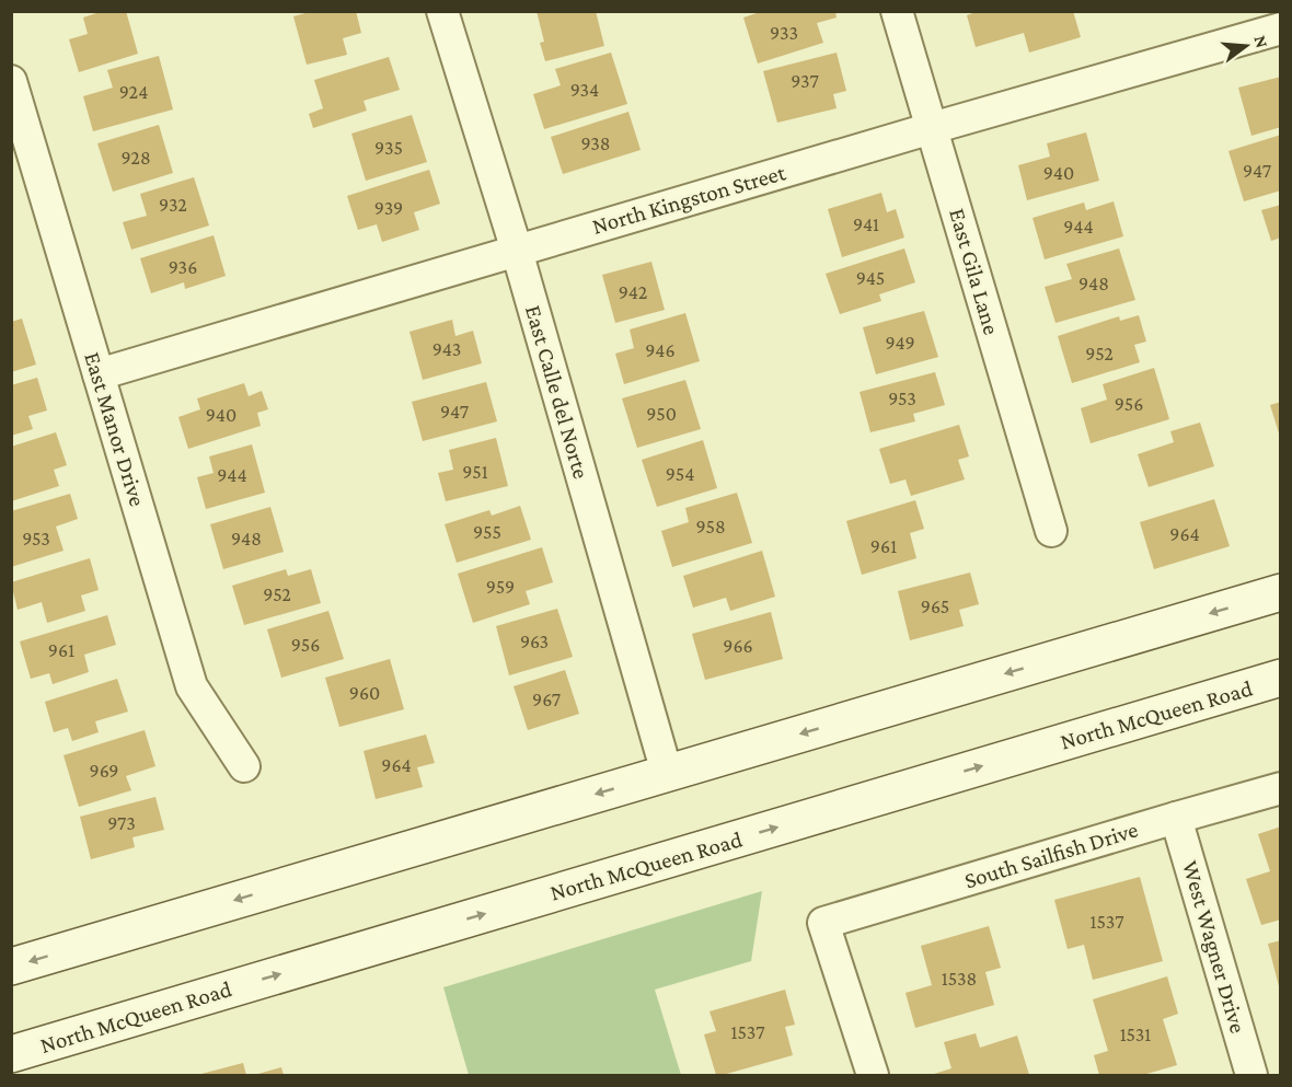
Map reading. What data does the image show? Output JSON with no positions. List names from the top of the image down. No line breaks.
{"streets":{"main road":["North McQueen Road"],"street":["North Kingston Street","East Gila Lane","East Calle del Norte","East Manor Drive","South Sailfish Drive","West Wagner Drive"]},"crossings":[["North Kingston Street","East Gila Lane"],["North Kingston Street","East Calle del Norte"],["North Kingston Street","East Manor Drive"],["South Sailfish Drive","West Wagner Drive"]],"house_numbers":["933","937","934","924","938","935","928","947","940","932","939","941","944","936","945","948","942","949","943","946","952","953","956","947","950","940","951","954","944","958","955","964","953","948","961","959","952","965","963","956","966","961","960","967","964","969","973","1537","1538","1537","1531"],"north":"right"}
